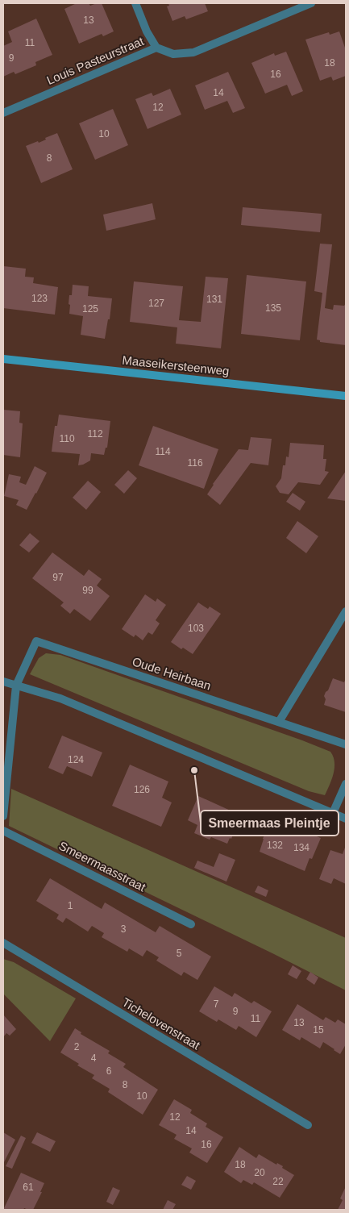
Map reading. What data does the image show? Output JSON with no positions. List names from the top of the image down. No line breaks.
{"streets":{"main road":["Maaseikersteenweg"],"street":["Louis Pasteurstraat","Oude Heirbaan","Smeermaasstraat","Tichelovenstraat"]},"places":["Smeermaas Pleintje"],"house_numbers":["13","11","9","18","16","14","12","10","8","123","131","127","135","125","112","110","114","116","97","99","103","124","126","132","134","1","3","5","7","9","11","13","15","2","4","6","8","10","12","14","16","18","20","22","61"]}
